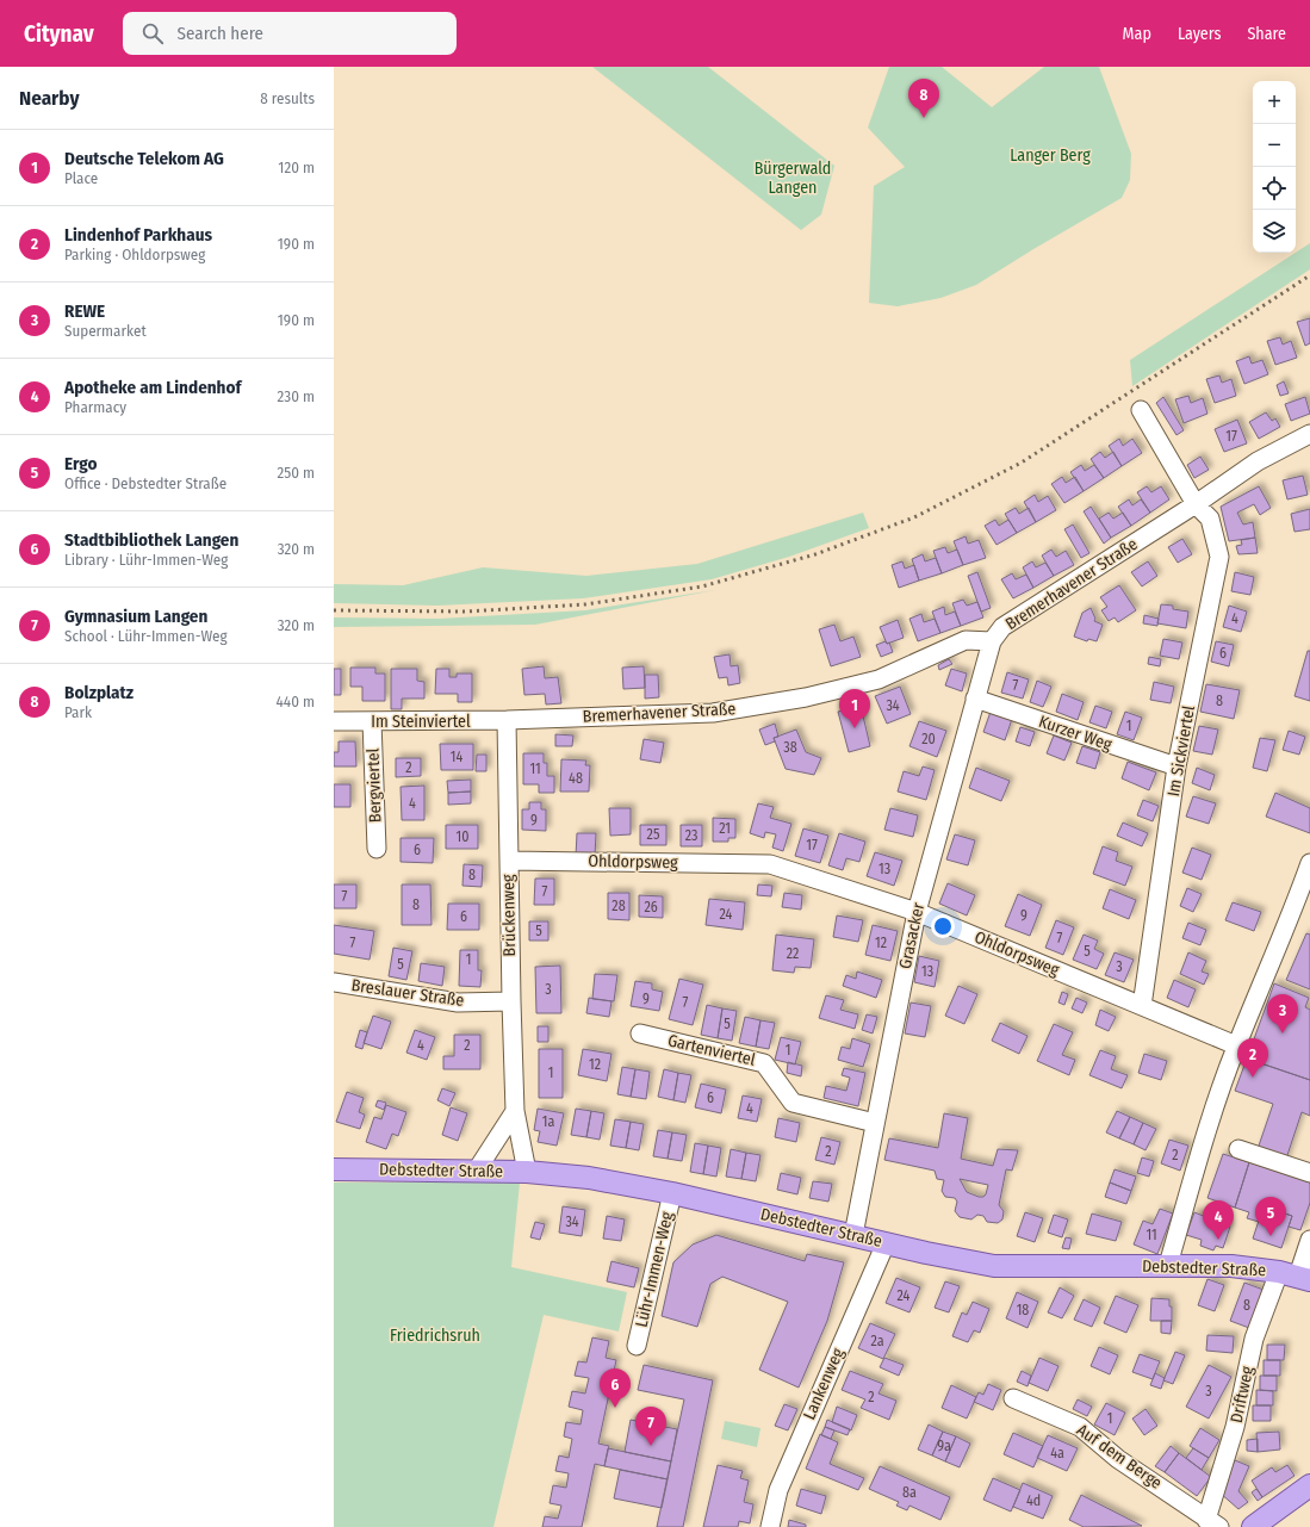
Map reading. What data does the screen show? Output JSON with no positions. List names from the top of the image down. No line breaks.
{"streets":{"main road":["Debstedter Straße"],"street":["Bremerhavener Straße","Im Steinviertel","Kurzer Weg","Im Sickviertel","Bergviertel","Ohldorpsweg","Brückenweg","Grasacker","Breslauer Straße","Gartenviertel","Lühr-Immen-Weg","Lankenweg","Driftweg","Auf dem Berge"]},"crossings":[["Bremerhavener Straße","Im Steinviertel"],["Bremerhavener Straße","Im Sickviertel"],["Bremerhavener Straße","Brückenweg"],["Bremerhavener Straße","Grasacker"],["Im Steinviertel","Bergviertel"],["Im Steinviertel","Brückenweg"],["Kurzer Weg","Im Sickviertel"],["Kurzer Weg","Grasacker"],["Im Sickviertel","Ohldorpsweg"],["Ohldorpsweg","Brückenweg"],["Ohldorpsweg","Grasacker"],["Brückenweg","Breslauer Straße"],["Brückenweg","Debstedter Straße"],["Grasacker","Gartenviertel"],["Grasacker","Debstedter Straße"],["Debstedter Straße","Lühr-Immen-Weg"],["Debstedter Straße","Lankenweg"],["Debstedter Straße","Driftweg"],["Driftweg","Auf dem Berge"]],"parks":["Langer Berg","Bürgerwald Langen","Friedrichsruh"],"house_numbers":["17","4","6","7","8","34","1","20","38","14","2","11","48","4","9","21","25","23","10","17","6","13","8","7","7","8","28","26","24","9","6","5","7","7","12","5","22","1","5","3","13","3","9","7","5","4","2","1","12","1","6","4","1a","2","2","34","11","24","8","18","2a","3","2","1","9a","4a","8a","4d"],"page":{"header":"Citynav","search":"Search here","nav":["Map","Layers","Share"],"heading":["Nearby","8 results"],"pins":["8","1","3","2","5","4","6","7"],"map_buttons":["+","−"],"list":[{"mark":"1","name":"Deutsche Telekom AG","note":"Place","value":"120 m"},{"mark":"2","name":"Lindenhof Parkhaus","note":"Parking · Ohldorpsweg","value":"190 m"},{"mark":"3","name":"REWE","note":"Supermarket","value":"190 m"},{"mark":"4","name":"Apotheke am Lindenhof","note":"Pharmacy","value":"230 m"},{"mark":"5","name":"Ergo","note":"Office · Debstedter Straße","value":"250 m"},{"mark":"6","name":"Stadtbibliothek Langen","note":"Library · Lühr-Immen-Weg","value":"320 m"},{"mark":"7","name":"Gymnasium Langen","note":"School · Lühr-Immen-Weg","value":"320 m"},{"mark":"8","name":"Bolzplatz","note":"Park","value":"440 m"}]}}
